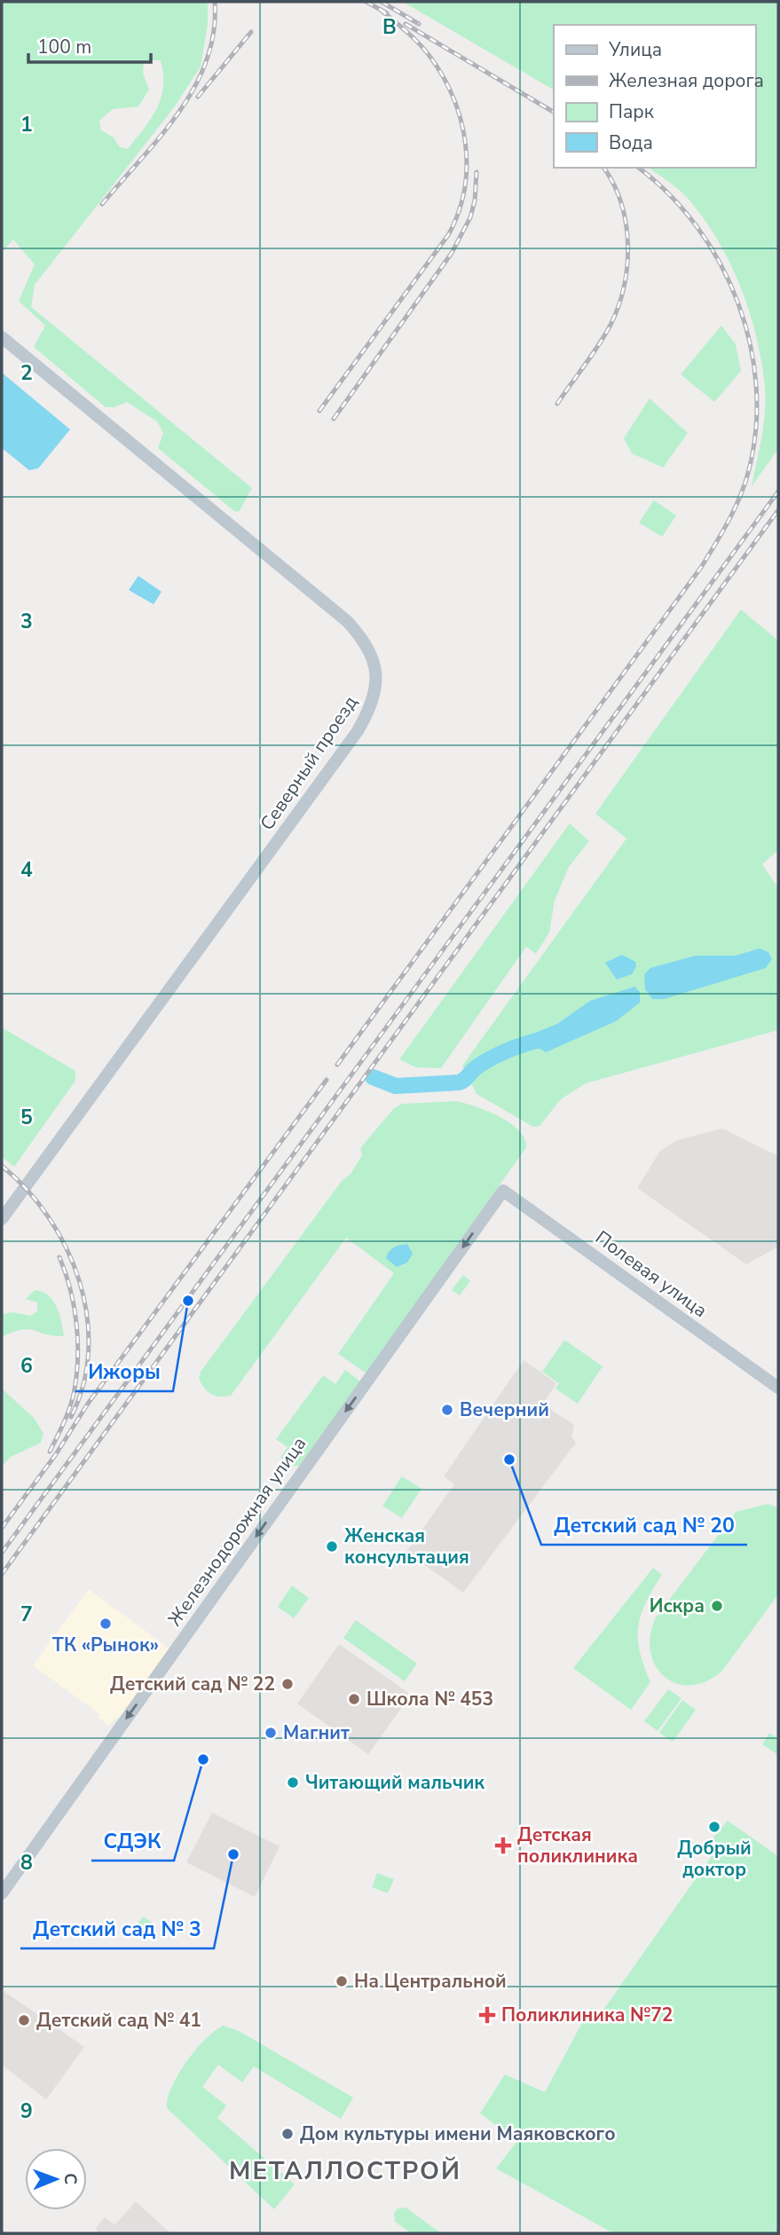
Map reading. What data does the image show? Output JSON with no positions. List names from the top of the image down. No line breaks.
{"streets":{"street":["Северный проезд","Полевая улица","Железнодорожная улица"]},"crossings":[["Полевая улица","Железнодорожная улица"]],"one_way":["Железнодорожная улица"],"districts":["МЕТАЛЛОСТРОЙ"],"places":{"other":["Ижоры","Вечерний","Детский сад № 20","Женская консультация","Искра","ТК «Рынок»","Детский сад № 22","Школа № 453","Магнит","СДЭК","Читающий мальчик","Добрый доктор","Детский сад № 3","На Центральной","Детский сад № 41","Дом культуры имени Маяковского"],"health":["Детская поликлиника","Поликлиника №72"]},"legend":["Улица","Железная дорога","Парк","Вода"],"scale_bar":"100 m","north":"right","grid":{"columns":["B"],"rows":["1","2","3","4","5","6","7","8","9"]}}
